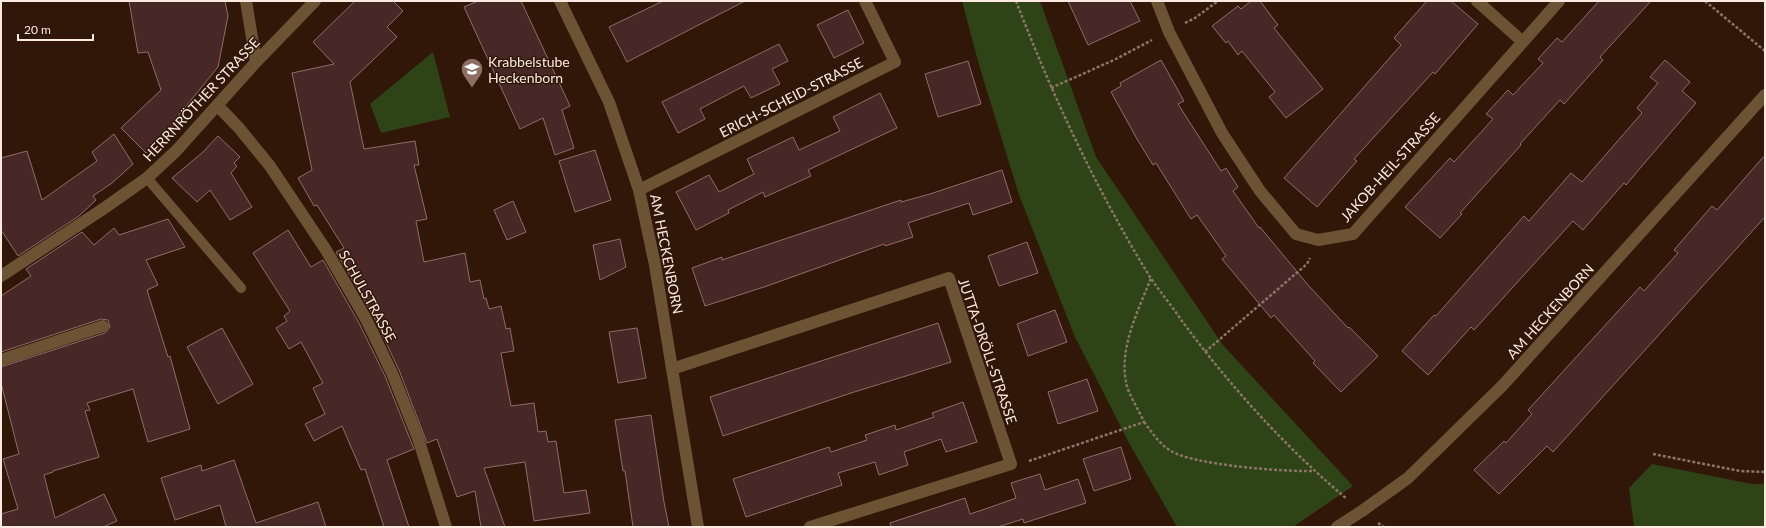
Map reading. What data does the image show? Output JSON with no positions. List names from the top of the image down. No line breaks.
{"streets":{"street":["ERICH-SCHEID-STRASSE","HERRNRÖTHER STRASSE","JAKOB-HEIL-STRASSE","AM HECKENBORN","SCHULSTRASSE","JUTTA-DRÖLL-STRASSE"]},"crossings":[["ERICH-SCHEID-STRASSE","AM HECKENBORN"],["HERRNRÖTHER STRASSE","SCHULSTRASSE"],["AM HECKENBORN","JUTTA-DRÖLL-STRASSE"]],"places":{"school or university":["Krabbelstube Heckenborn"]},"scale_bar":"20 m"}
